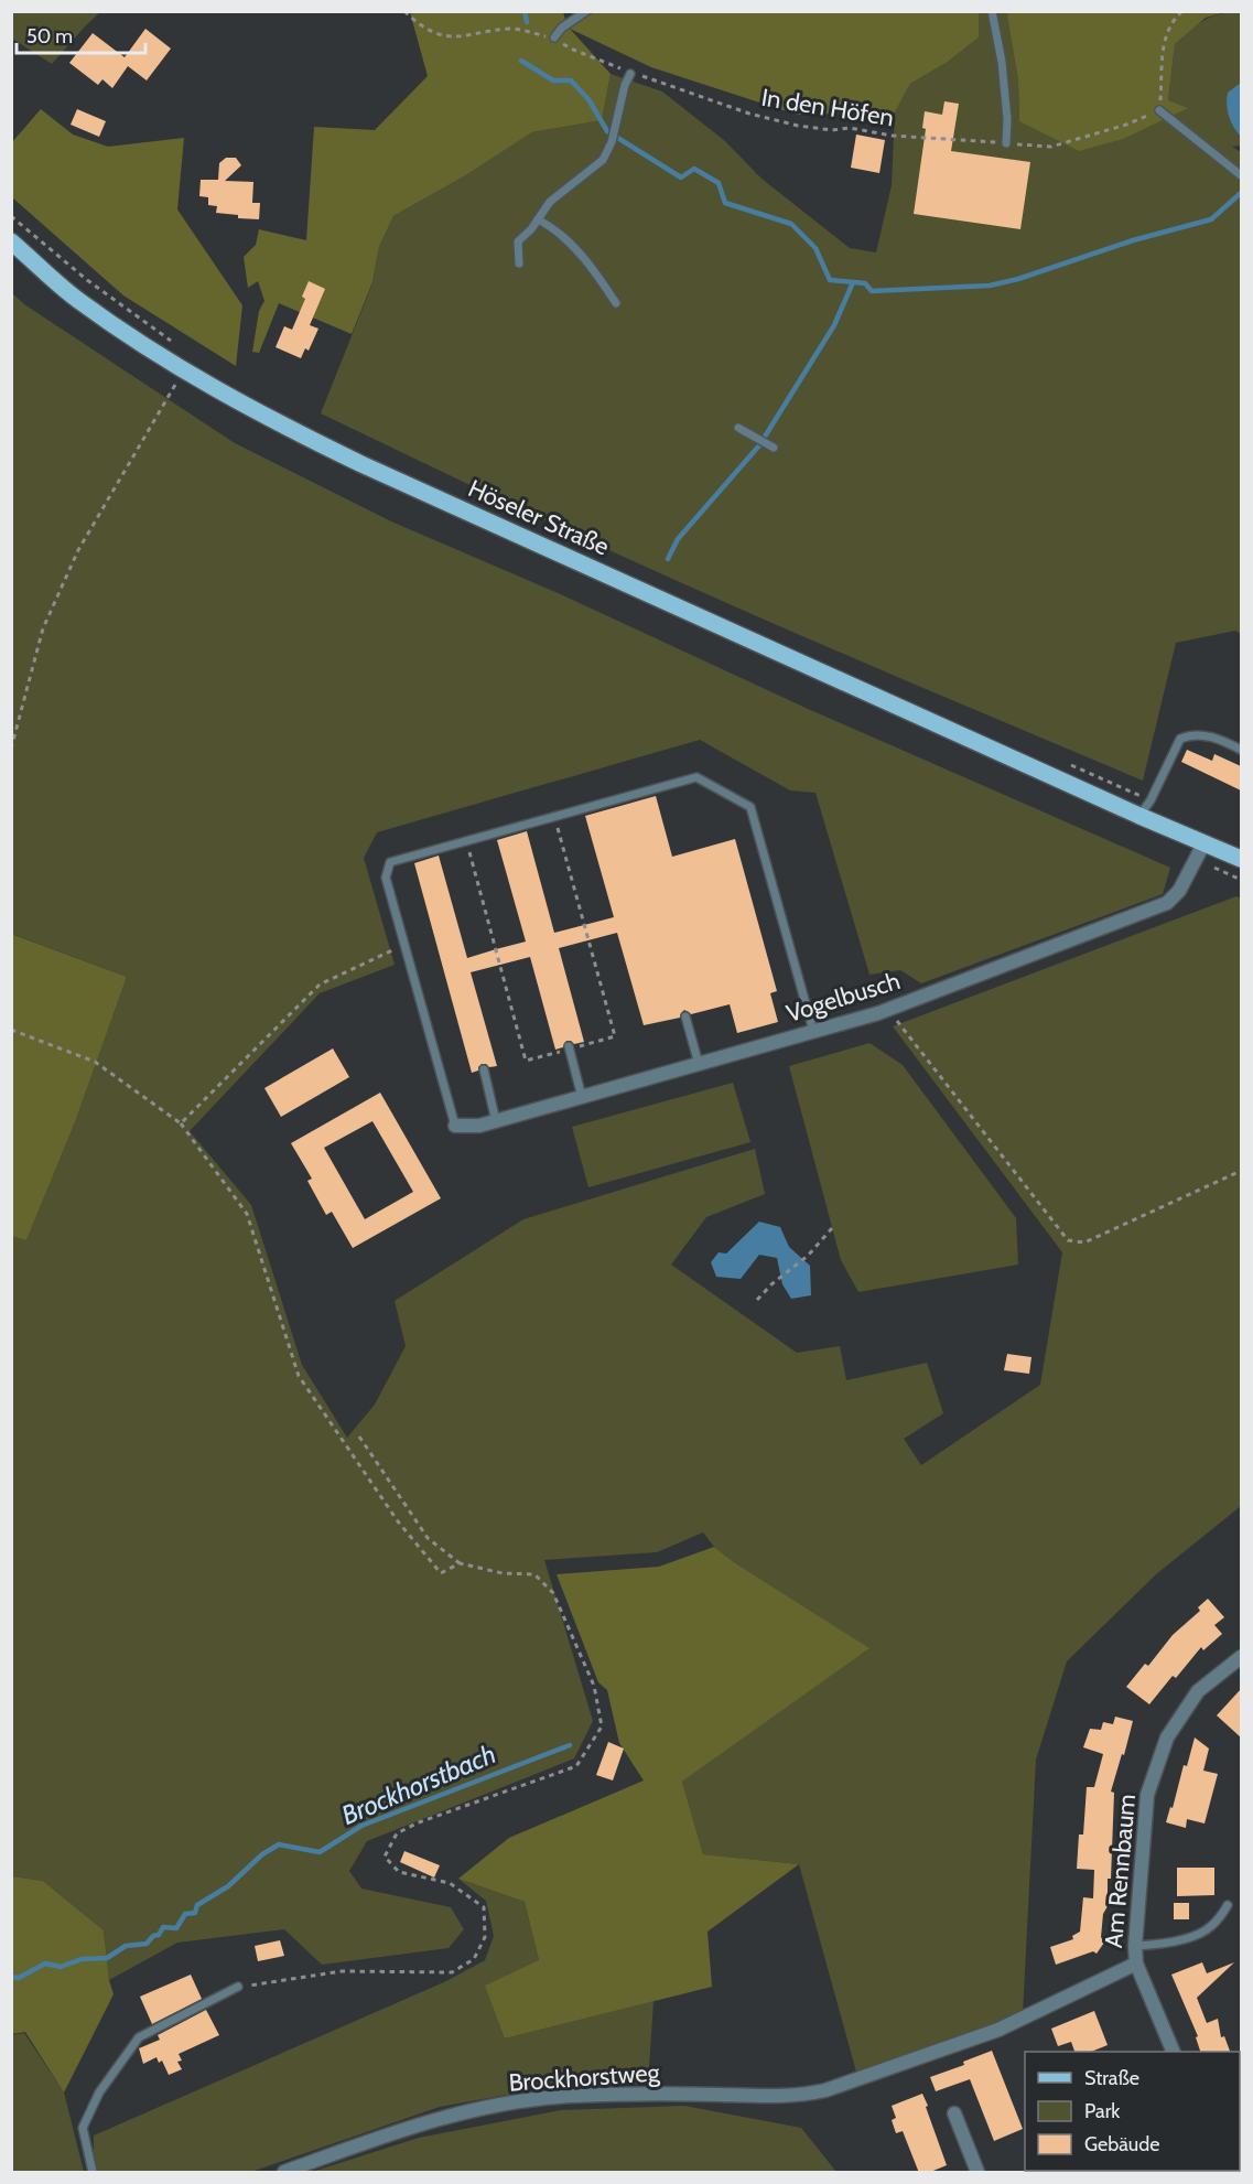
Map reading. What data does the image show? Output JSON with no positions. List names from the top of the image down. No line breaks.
{"streets":{"main road":["Höseler Straße"],"street":["Vogelbusch","Am Rennbaum","Brockhorstweg"],"path":["In den Höfen"]},"crossings":[["Höseler Straße","Vogelbusch"],["Am Rennbaum","Brockhorstweg"]],"water":["Brockhorstbach"],"legend":["Straße","Park","Gebäude"],"scale_bar":"50 m"}
